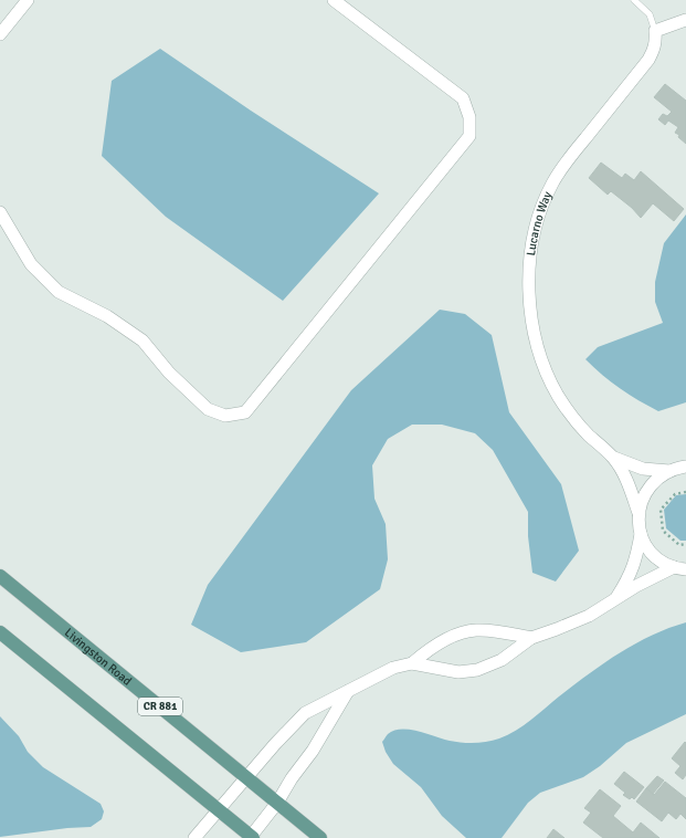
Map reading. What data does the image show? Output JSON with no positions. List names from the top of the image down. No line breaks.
{"streets":{"main road":["Livingston Road","CR 881"],"street":["Lucarno Way"]}}
